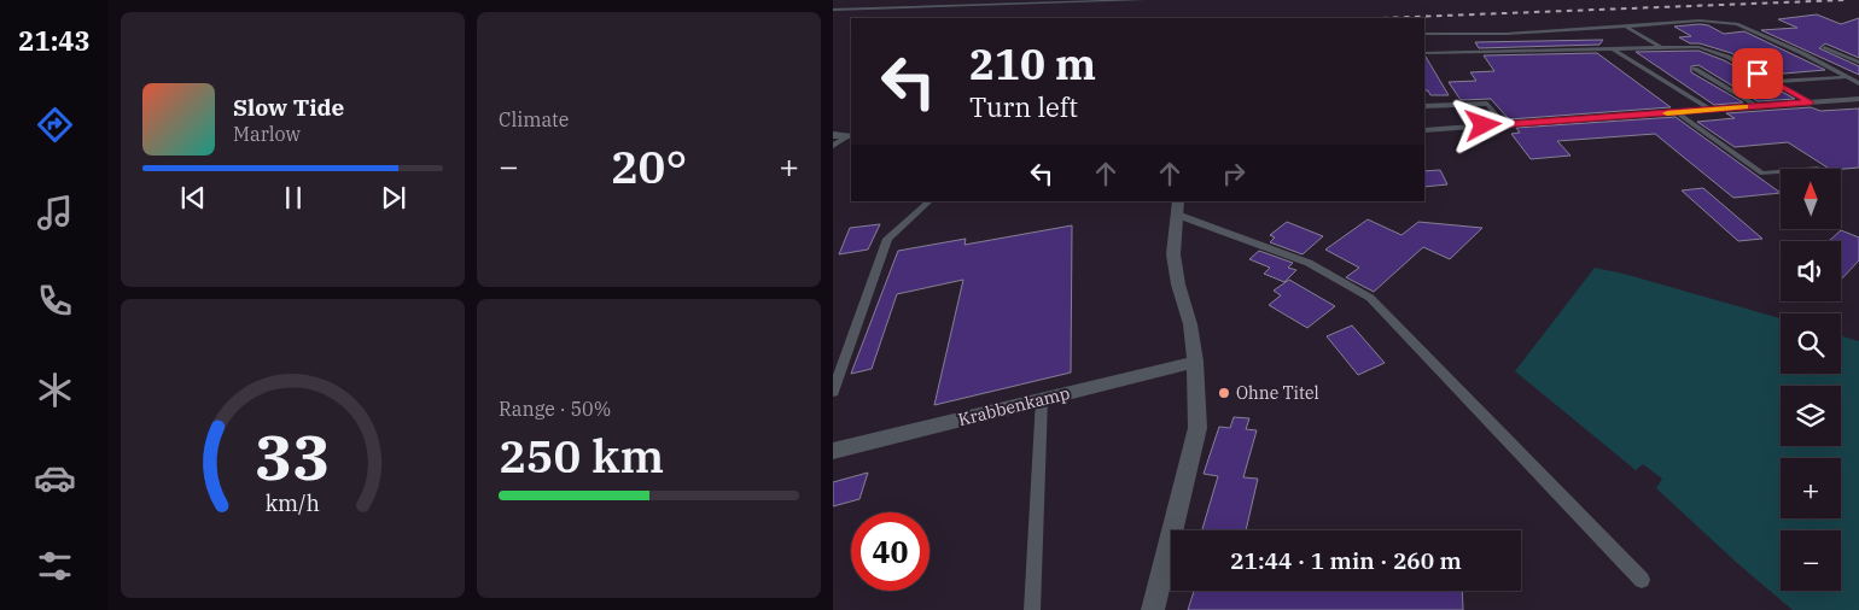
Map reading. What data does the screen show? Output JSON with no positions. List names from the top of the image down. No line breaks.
{"streets":{"street":["Krabbenkamp"]},"places":["Ohne Titel"],"north":"top","page":{"tabs":"21:43","tile":["Climate",["Range · 50%","250 km"]],"turn":["210 m","Turn left"],"song":["Slow Tide","Marlow"],"heat":["−","20°","+"],"map_buttons":["+","−"],"limit":"40","trip":"21:44 · 1 min · 260 m","gauge":["33","km/h"]}}
